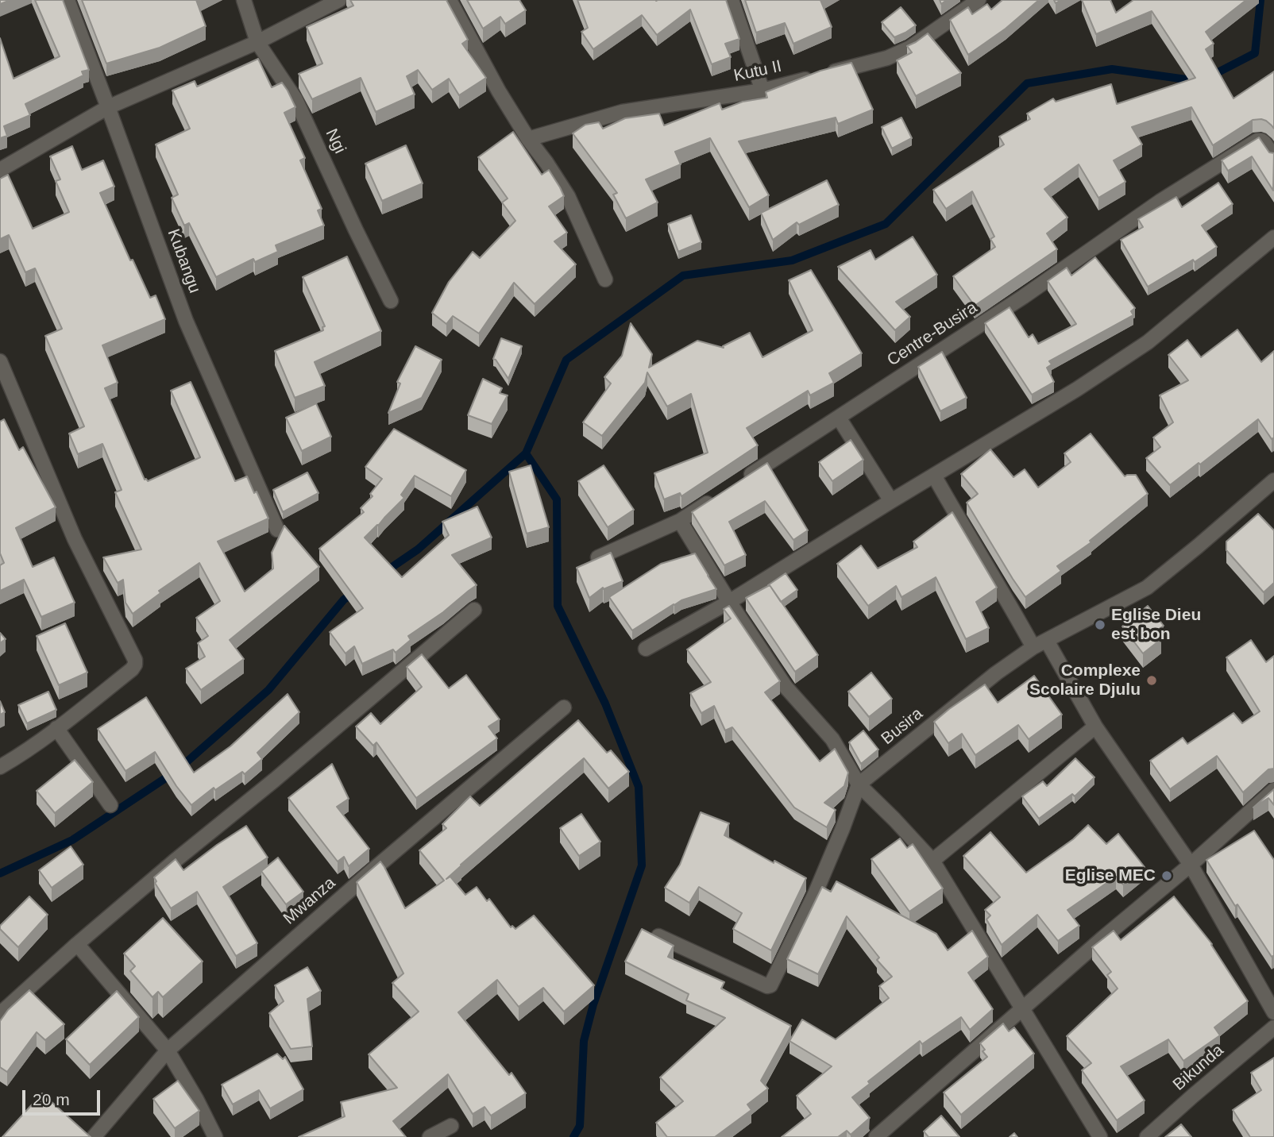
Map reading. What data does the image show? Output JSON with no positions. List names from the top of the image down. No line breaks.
{"streets":{"street":["Kutu II","Ngi","Kubangu","Centre-Busira","Busira","Mwanza","Bikunda"]},"places":["Eglise Dieu est bon","Complexe Scolaire Djulu","Eglise MEC"],"scale_bar":"20 m"}
